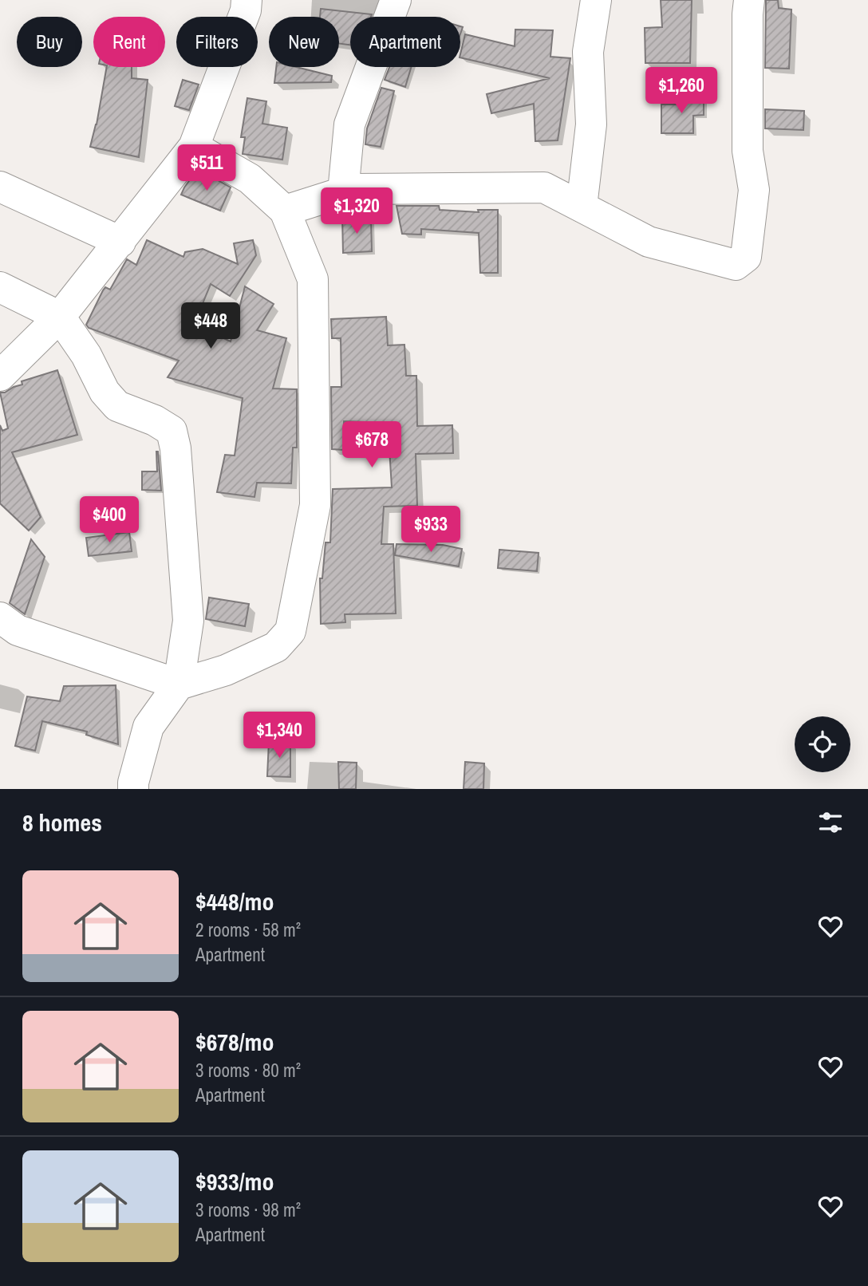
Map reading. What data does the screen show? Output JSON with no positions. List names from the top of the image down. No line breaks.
{"page":{"chip":["Buy","Rent","Filters","New","Apartment"],"price":["$1,260","$511","$1,320","$448","$678","$400","$933","$1,340"],"heading":"8 homes","list":[{"name":"$448/mo","note":"2 rooms · 58 m² · Apartment"},{"name":"$678/mo","note":"3 rooms · 80 m² · Apartment"},{"name":"$933/mo","note":"3 rooms · 98 m² · Apartment"}]}}
